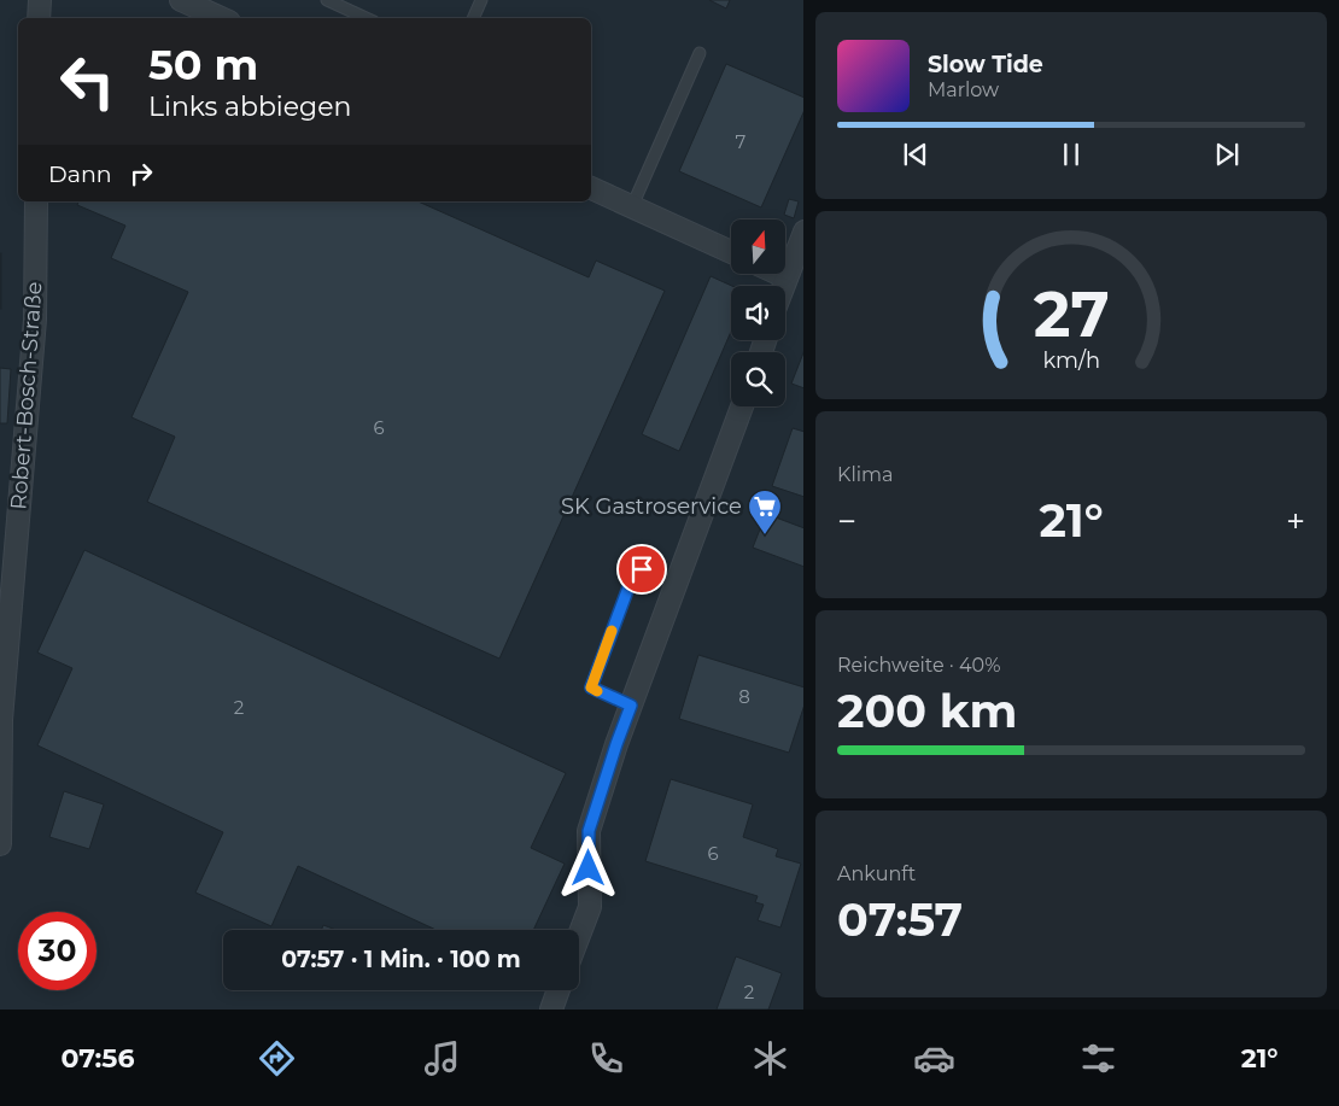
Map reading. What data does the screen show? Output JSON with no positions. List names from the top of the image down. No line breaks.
{"streets":{"street":["Robert-Bosch-Straße"]},"places":{"supermarket":["SK Gastroservice"]},"house_numbers":["7","6","8","2","6","2"],"north":"top","page":{"turn":["50 m","Links abbiegen"],"song":["Slow Tide","Marlow"],"then":"Dann","tile":["Klima",["Reichweite · 40%","200 km"],["Ankunft","07:57"]],"heat":["−","21°","+"],"limit":"30","trip":"07:57 · 1 Min. · 100 m","tabs":["07:56","21°"],"gauge":["27","km/h"]}}
